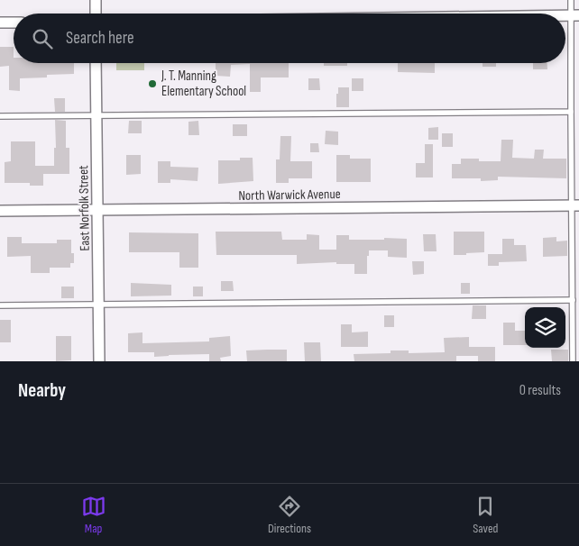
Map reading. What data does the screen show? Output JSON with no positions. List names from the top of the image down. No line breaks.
{"streets":{"street":["North Warwick Avenue","East Norfolk Street"]},"crossings":[["North Warwick Avenue","East Norfolk Street"]],"places":["J. T. Manning Elementary School"],"page":{"search":"Search here","heading":["Nearby","0 results"],"nav":["Map","Directions","Saved"]}}
